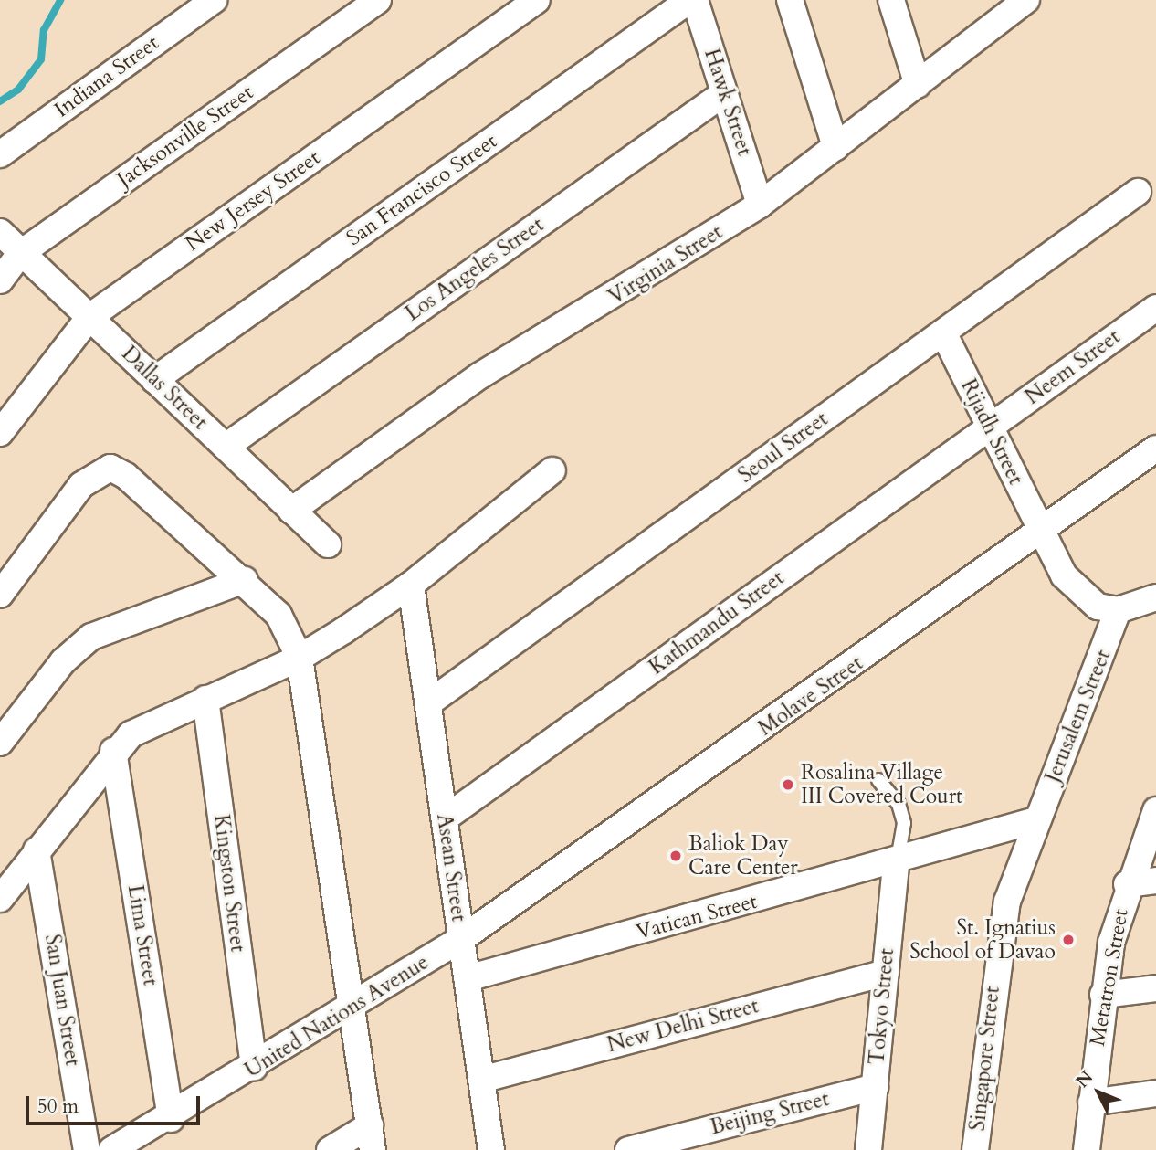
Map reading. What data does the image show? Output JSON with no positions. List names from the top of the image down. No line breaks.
{"streets":{"street":["Indiana Street","Hawk Street","Jacksonville Street","San Francisco Street","New Jersey Street","Virginia Street","Los Angeles Street","Neem Street","Dallas Street","Rijadh Street","Seoul Street","Kathmandu Street","Molave Street","Jerusalem Street","Asean Street","Kingston Street","Vatican Street","Lima Street","Metatron Street","San Juan Street","Tokyo Street","United Nations Avenue","New Delhi Street","Singapore Street","Beijing Street"]},"crossings":[["Hawk Street","Virginia Street"],["Hawk Street","Los Angeles Street"],["Jacksonville Street","Dallas Street"],["San Francisco Street","Dallas Street"],["New Jersey Street","Dallas Street"],["Virginia Street","Dallas Street"],["Los Angeles Street","Dallas Street"],["Neem Street","Rijadh Street"],["Neem Street","Kathmandu Street"],["Rijadh Street","Seoul Street"],["Rijadh Street","Kathmandu Street"],["Rijadh Street","Molave Street"],["Rijadh Street","Jerusalem Street"],["Seoul Street","Asean Street"],["Kathmandu Street","Asean Street"],["Molave Street","Asean Street"],["Molave Street","United Nations Avenue"],["Jerusalem Street","Vatican Street"],["Jerusalem Street","Singapore Street"],["Asean Street","Vatican Street"],["Asean Street","United Nations Avenue"],["Asean Street","New Delhi Street"],["Kingston Street","United Nations Avenue"],["Vatican Street","Tokyo Street"],["Vatican Street","Singapore Street"],["Lima Street","United Nations Avenue"],["Tokyo Street","New Delhi Street"],["Tokyo Street","Beijing Street"]],"places":["Rosalina Village III Covered Court","Baliok Day Care Center","St. Ignatius School of Davao"],"scale_bar":"50 m","north":"top left"}
